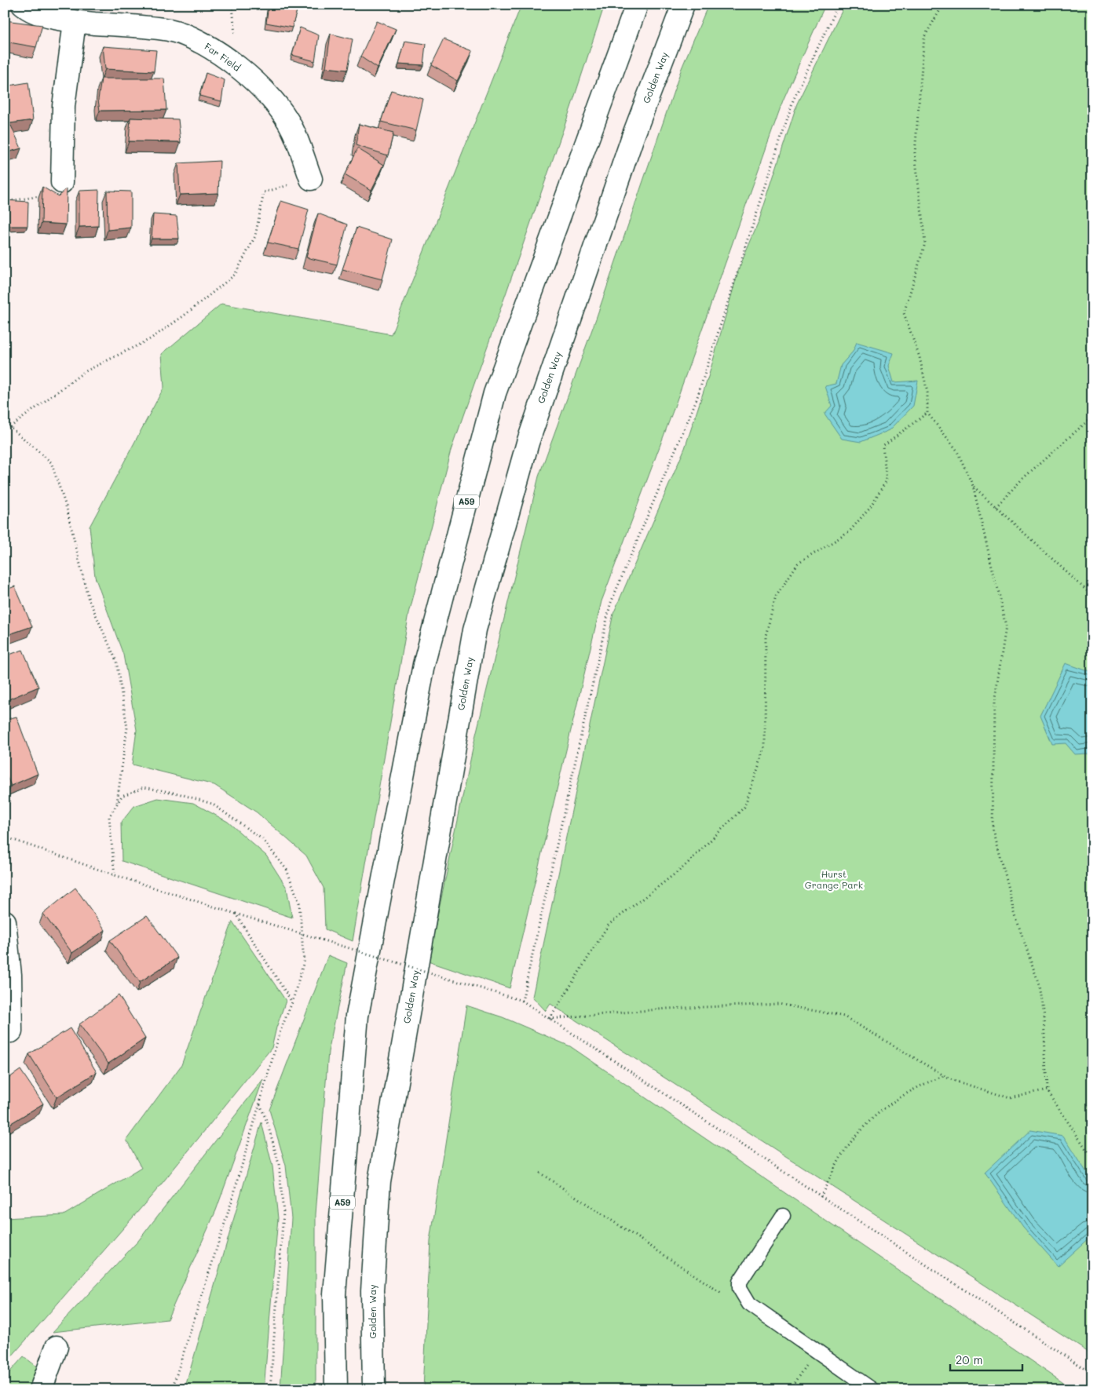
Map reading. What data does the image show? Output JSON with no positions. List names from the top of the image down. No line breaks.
{"streets":{"main road":["Far Field","Golden Way","A59"]},"parks":["Hurst Grange Park"],"scale_bar":"20 m"}
